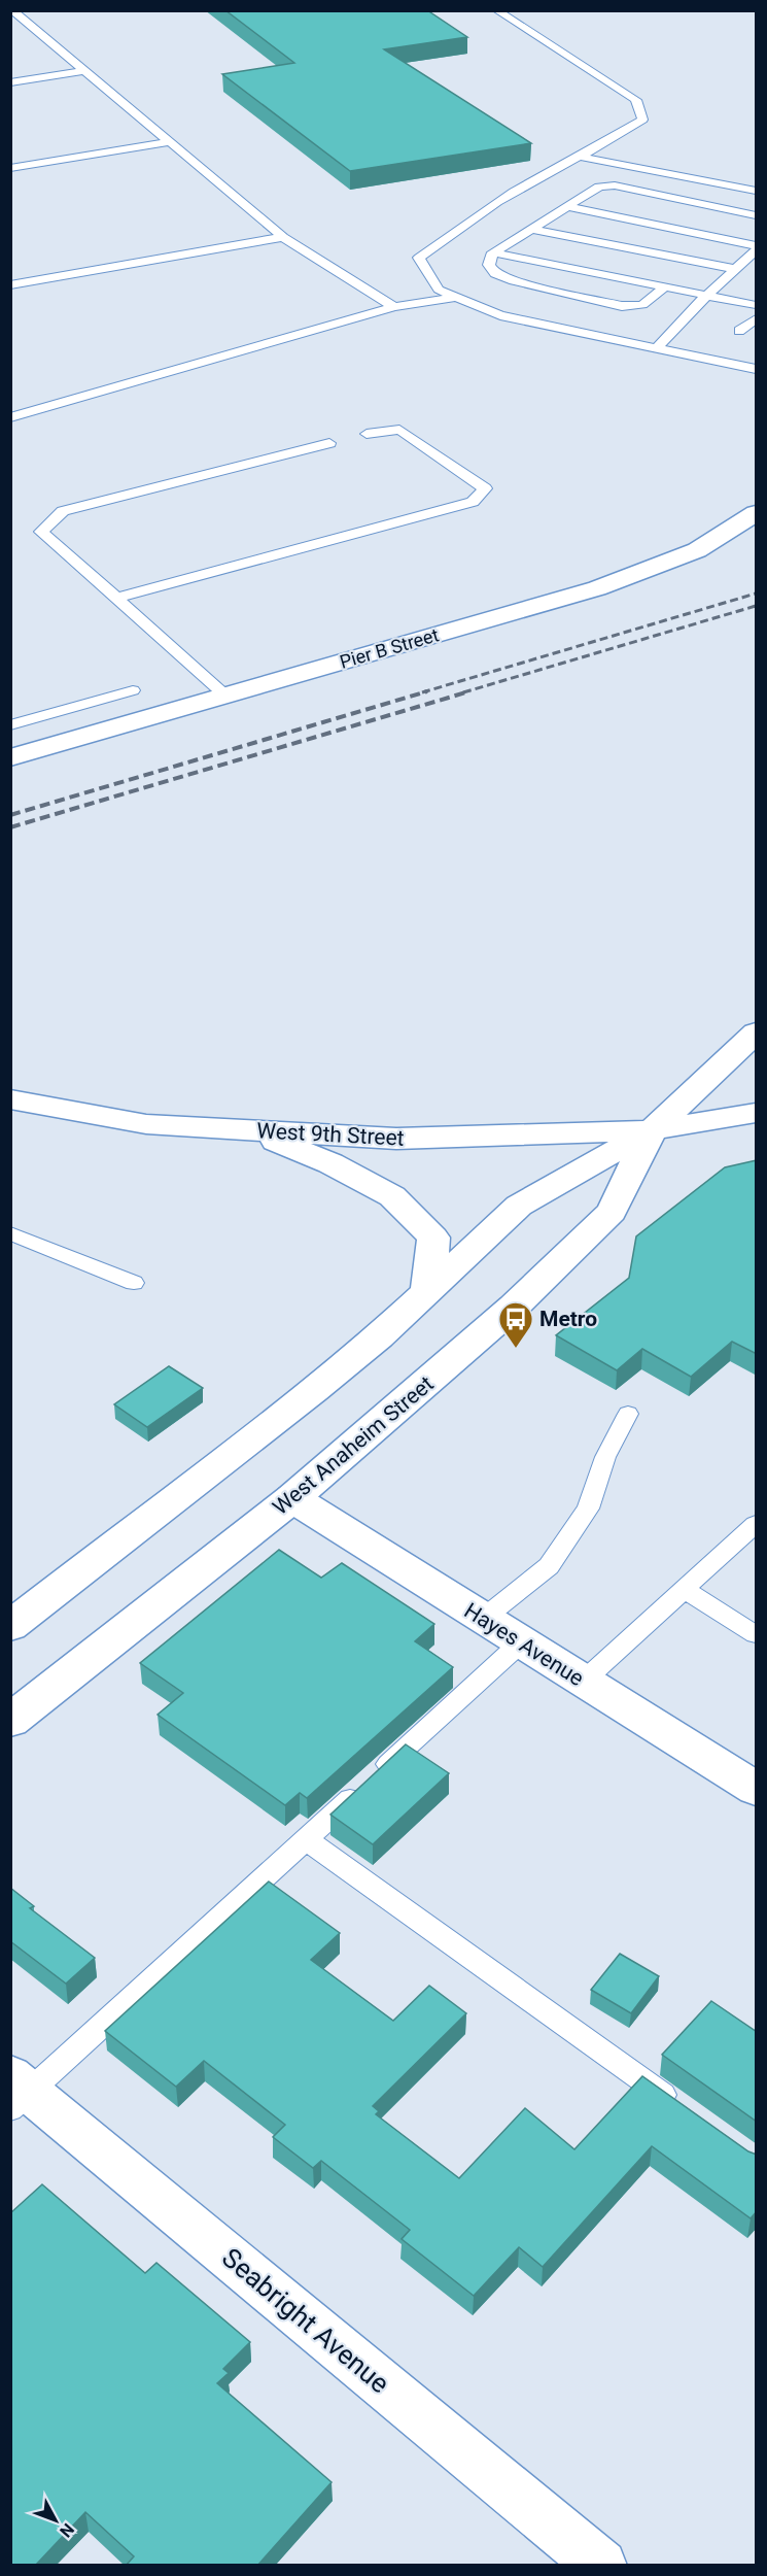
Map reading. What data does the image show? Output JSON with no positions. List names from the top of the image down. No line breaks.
{"streets":{"main road":["Pier B Street","West 9th Street","West Anaheim Street","Hayes Avenue","Seabright Avenue"]},"crossings":[["West 9th Street","West Anaheim Street"],["West Anaheim Street","Hayes Avenue"]],"places":{"bus stop":["Metro"]},"north":"bottom right"}
